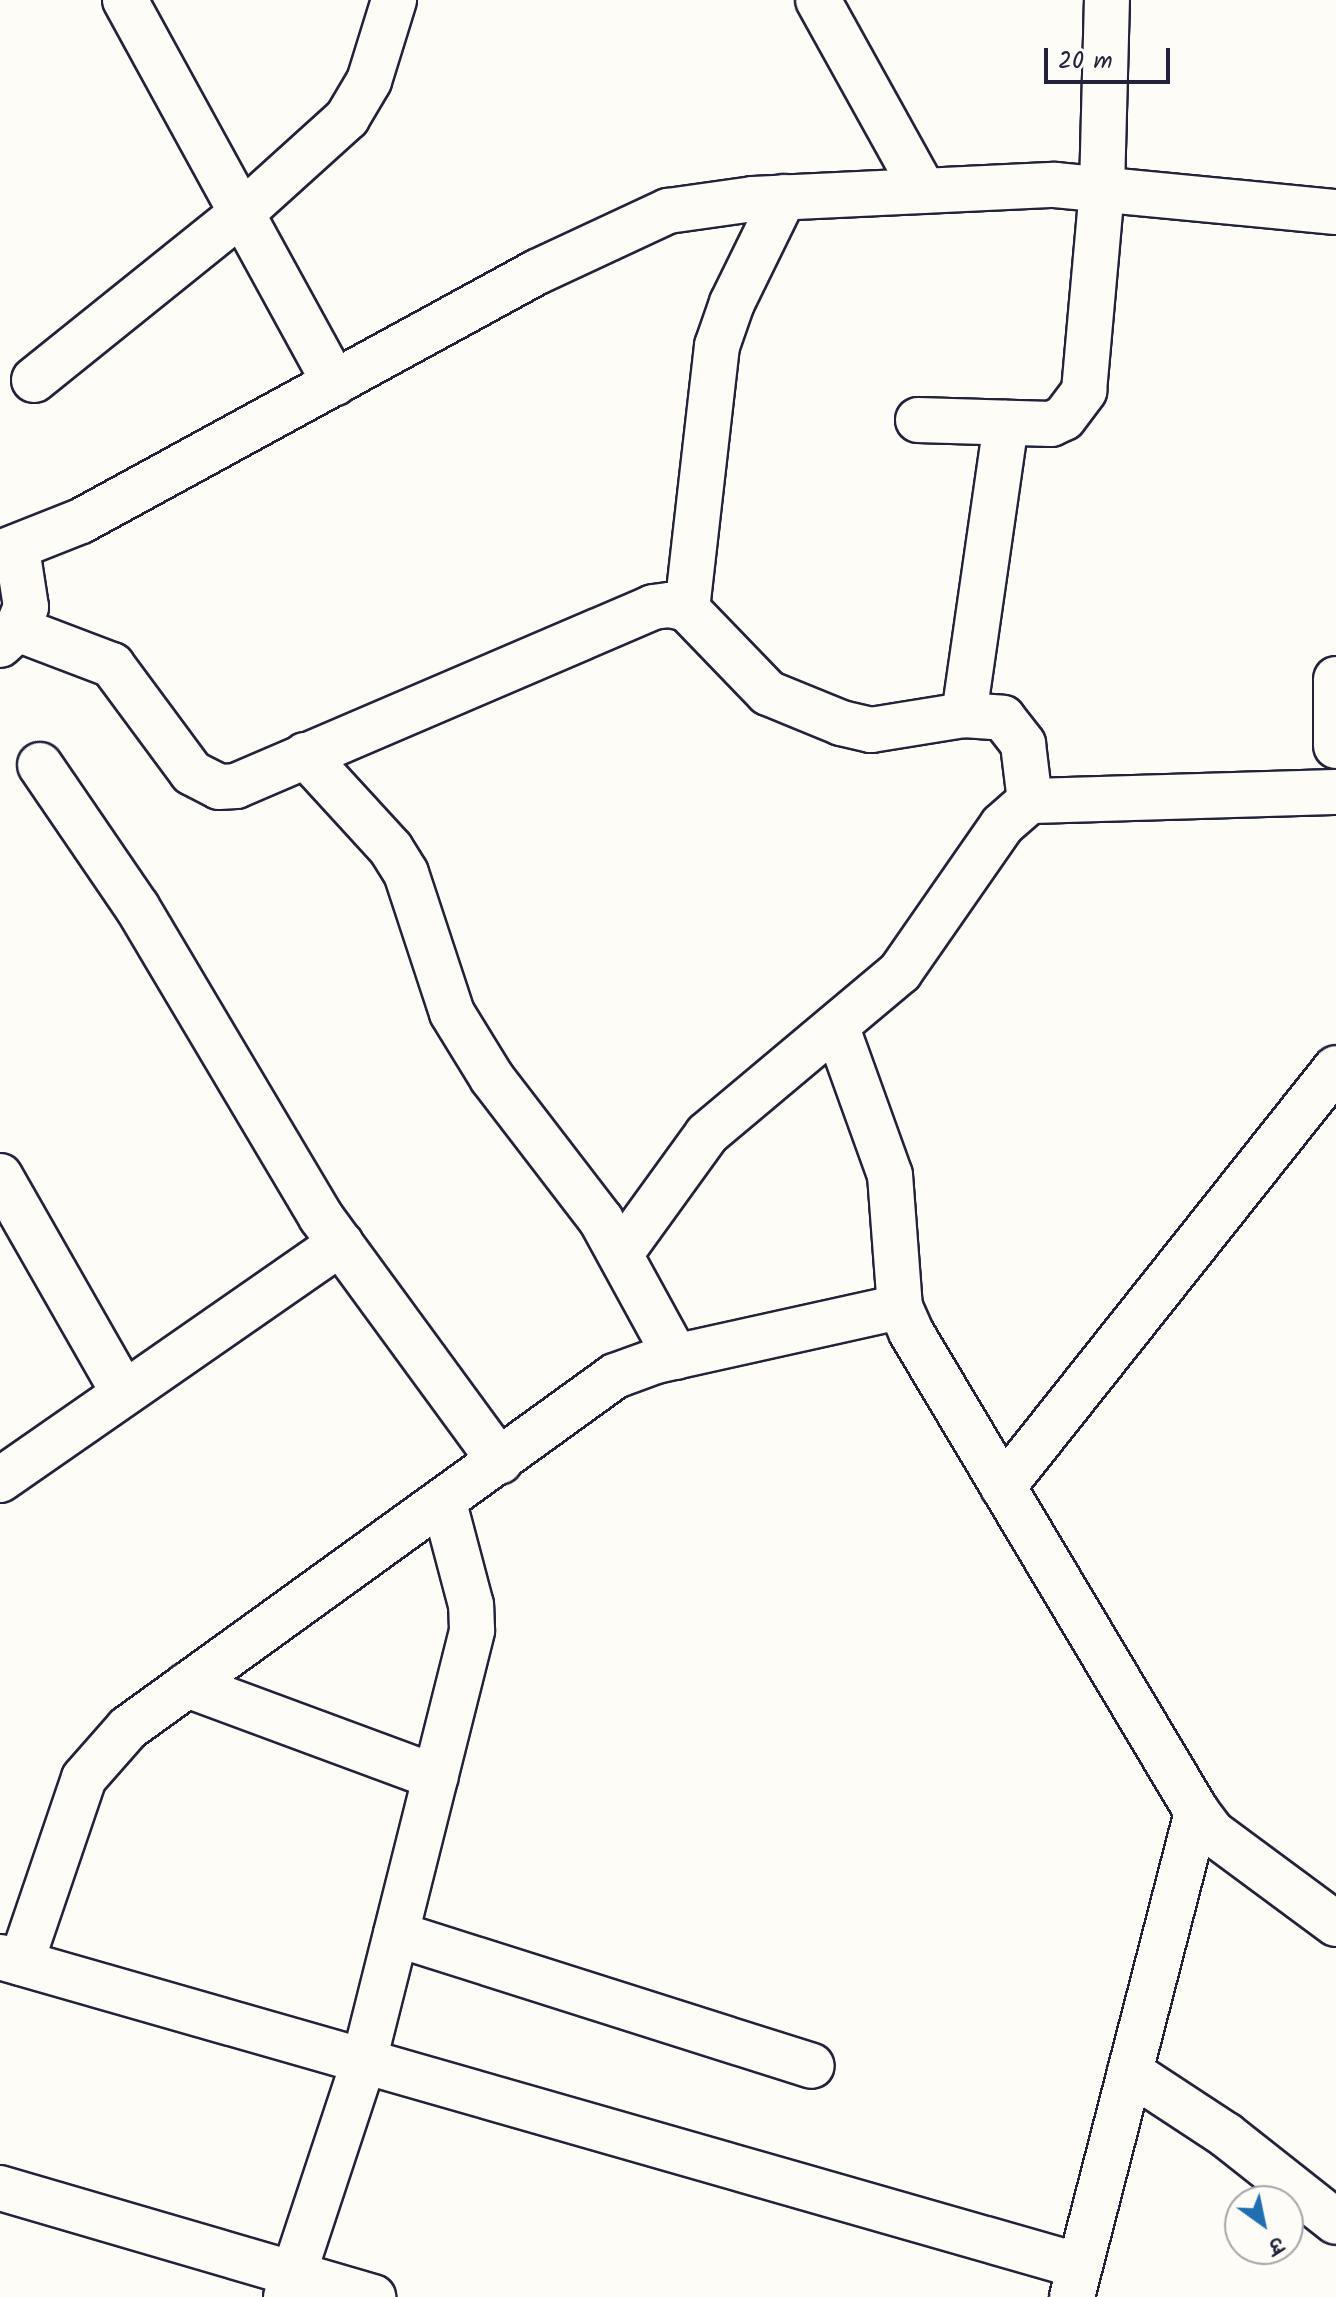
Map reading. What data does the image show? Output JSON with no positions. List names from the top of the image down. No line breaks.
{"scale_bar":"20 m","north":"bottom right"}
